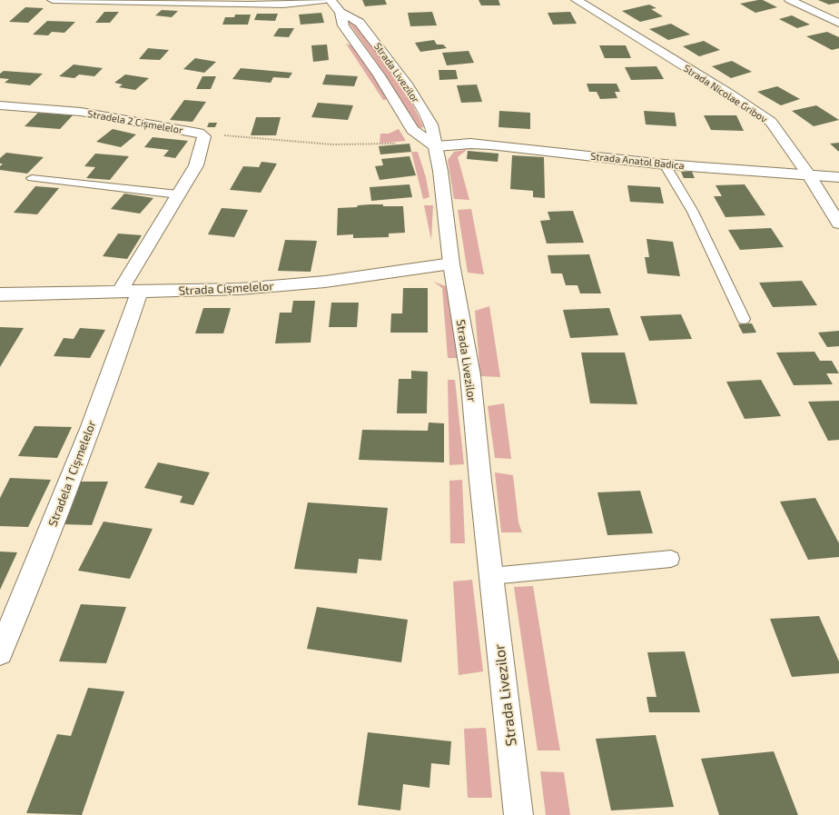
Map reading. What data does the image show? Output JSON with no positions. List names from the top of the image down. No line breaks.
{"streets":{"street":["Strada Livezilor","Strada Nicolae Gribov","Stradela 2 Cișmelelor","Strada Anatol Badica","Strada Cișmelelor","Stradela 1 Cișmelelor"]},"crossings":[["Strada Livezilor","Strada Anatol Badica"],["Strada Livezilor","Strada Cișmelelor"],["Strada Nicolae Gribov","Strada Anatol Badica"],["Strada Cișmelelor","Stradela 1 Cișmelelor"]]}
